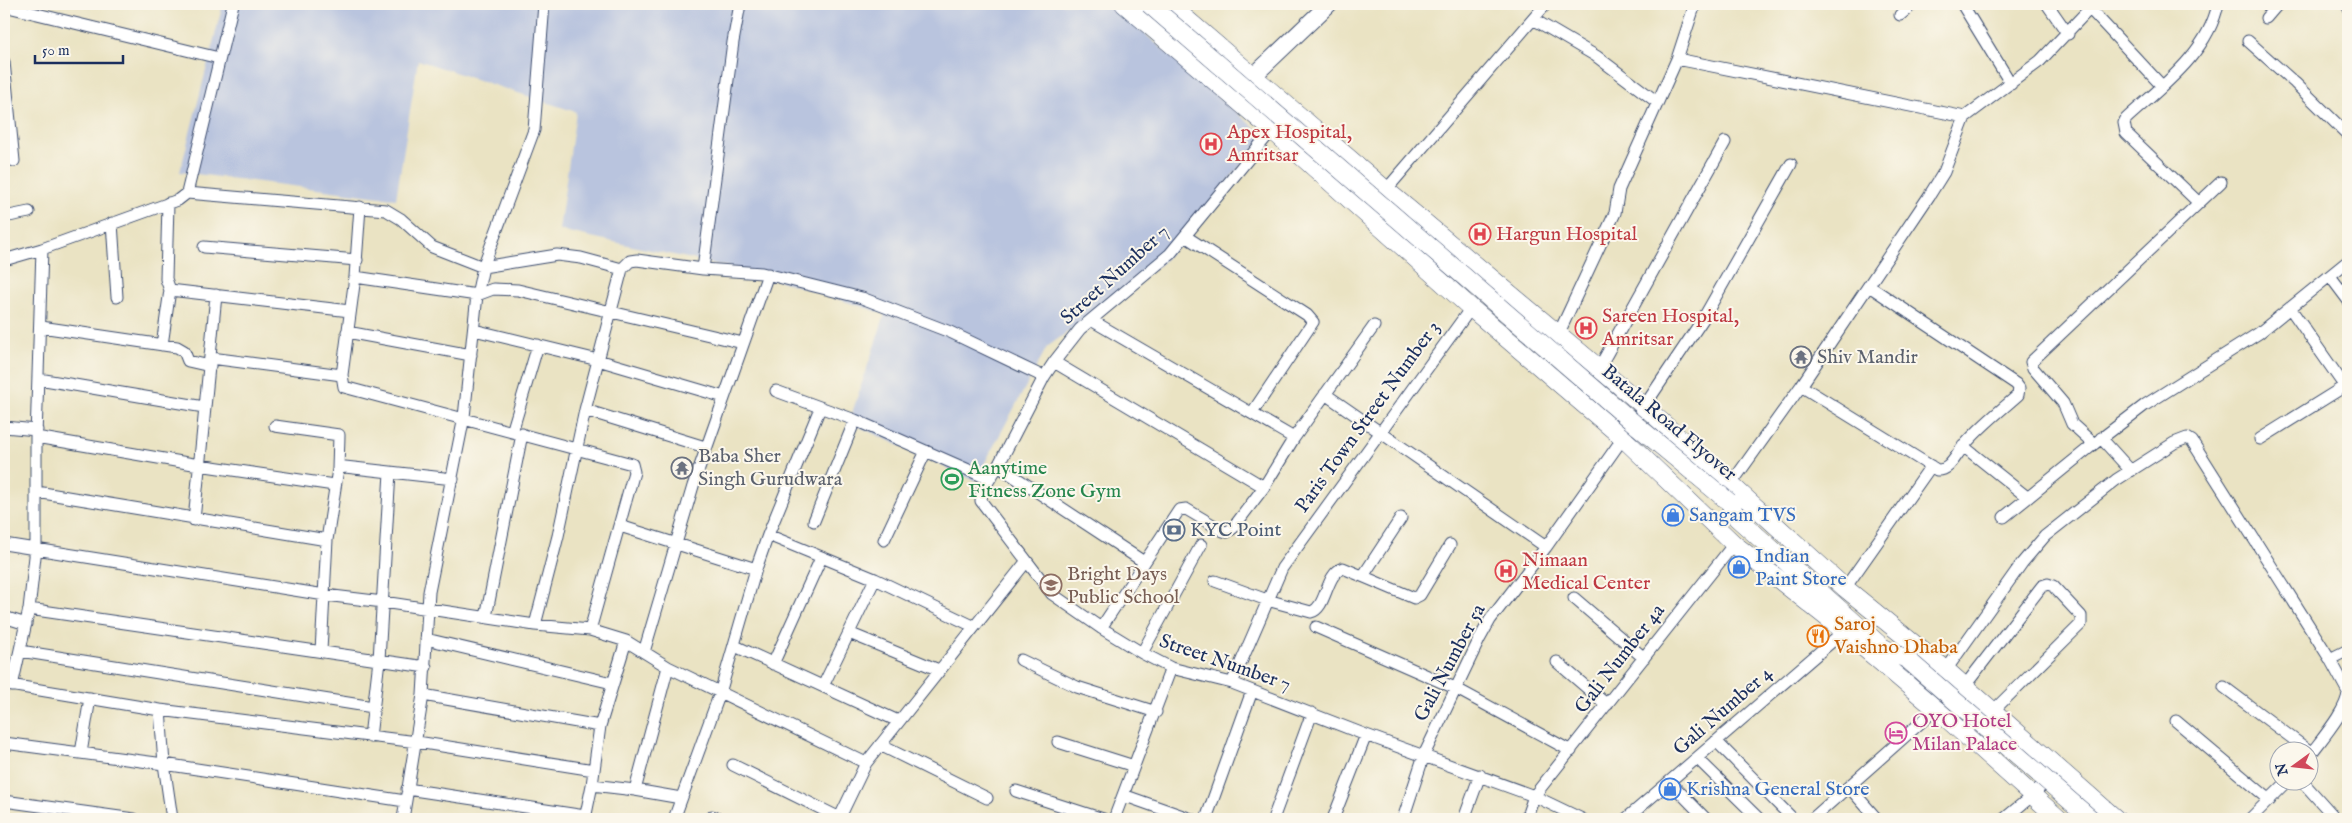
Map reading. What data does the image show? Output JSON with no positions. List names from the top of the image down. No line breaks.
{"streets":{"main road":["Batala Road Flyover"],"street":["Street Number 7","Paris Town Street Number 3","Gali Number 4a","Gali Number 5a","Gali Number 4"]},"crossings":[["Street Number 7","Paris Town Street Number 3"],["Street Number 7","Gali Number 4a"],["Street Number 7","Gali Number 5a"]],"places":{"hospital":["Apex Hospital, Amritsar","Hargun Hospital","Sareen Hospital, Amritsar","Nimaan Medical Center"],"temple":["Shiv Mandir","Baba Sher Singh Gurudwara"],"sports":["Aanytime Fitness Zone Gym"],"shop":["Sangam TVS","Indian Paint Store","Krishna General Store"],"bank":["KYC Point"],"school or university":["Bright Days Public School"],"restaurant":["Saroj Vaishno Dhaba"],"hotel":["OYO Hotel Milan Palace"]},"scale_bar":"50 m","north":"left"}
